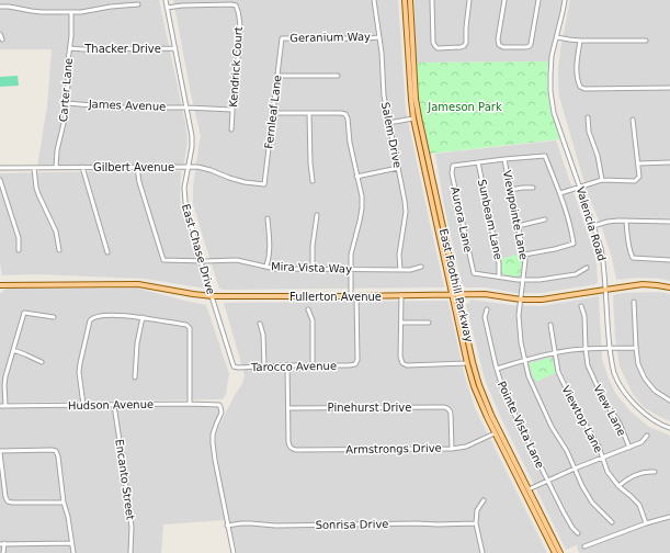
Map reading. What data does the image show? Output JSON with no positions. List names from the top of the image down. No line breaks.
{"streets":{"main road":["East Foothill Parkway","Fullerton Avenue"],"street":["Geranium Way","Thacker Drive","Kendrick Court","Carter Lane","James Avenue","Fernleaf Lane","Salem Drive","Gilbert Avenue","Viewpointe Lane","Aurora Lane","Sunbeam Lane","Valencia Road","East Chase Drive","Mira Vista Way","Tarocco Avenue","Hudson Avenue","Pinehurst Drive","View Lane","Viewtop Lane","Pointe Vista Lane","Armstrongs Drive","Encanto Street","Sonrisa Drive"]},"crossings":[["Geranium Way","Fernleaf Lane"],["Geranium Way","Salem Drive"],["Thacker Drive","Carter Lane"],["Thacker Drive","East Chase Drive"],["Kendrick Court","James Avenue"],["Kendrick Court","East Chase Drive"],["Carter Lane","James Avenue"],["Carter Lane","Gilbert Avenue"],["James Avenue","East Chase Drive"],["Fernleaf Lane","Gilbert Avenue"],["Salem Drive","Mira Vista Way"],["Gilbert Avenue","East Chase Drive"],["Gilbert Avenue","Mira Vista Way"],["Viewpointe Lane","Fullerton Avenue"],["Aurora Lane","Sunbeam Lane"],["Valencia Road","Fullerton Avenue"],["East Chase Drive","Mira Vista Way"],["East Chase Drive","Fullerton Avenue"],["East Chase Drive","Tarocco Avenue"],["East Foothill Parkway","Fullerton Avenue"],["East Foothill Parkway","Armstrongs Drive"],["Fullerton Avenue","Tarocco Avenue"],["Hudson Avenue","Encanto Street"],["Hudson Avenue","Sonrisa Drive"],["Pinehurst Drive","Armstrongs Drive"]],"parks":["Jameson Park"]}
